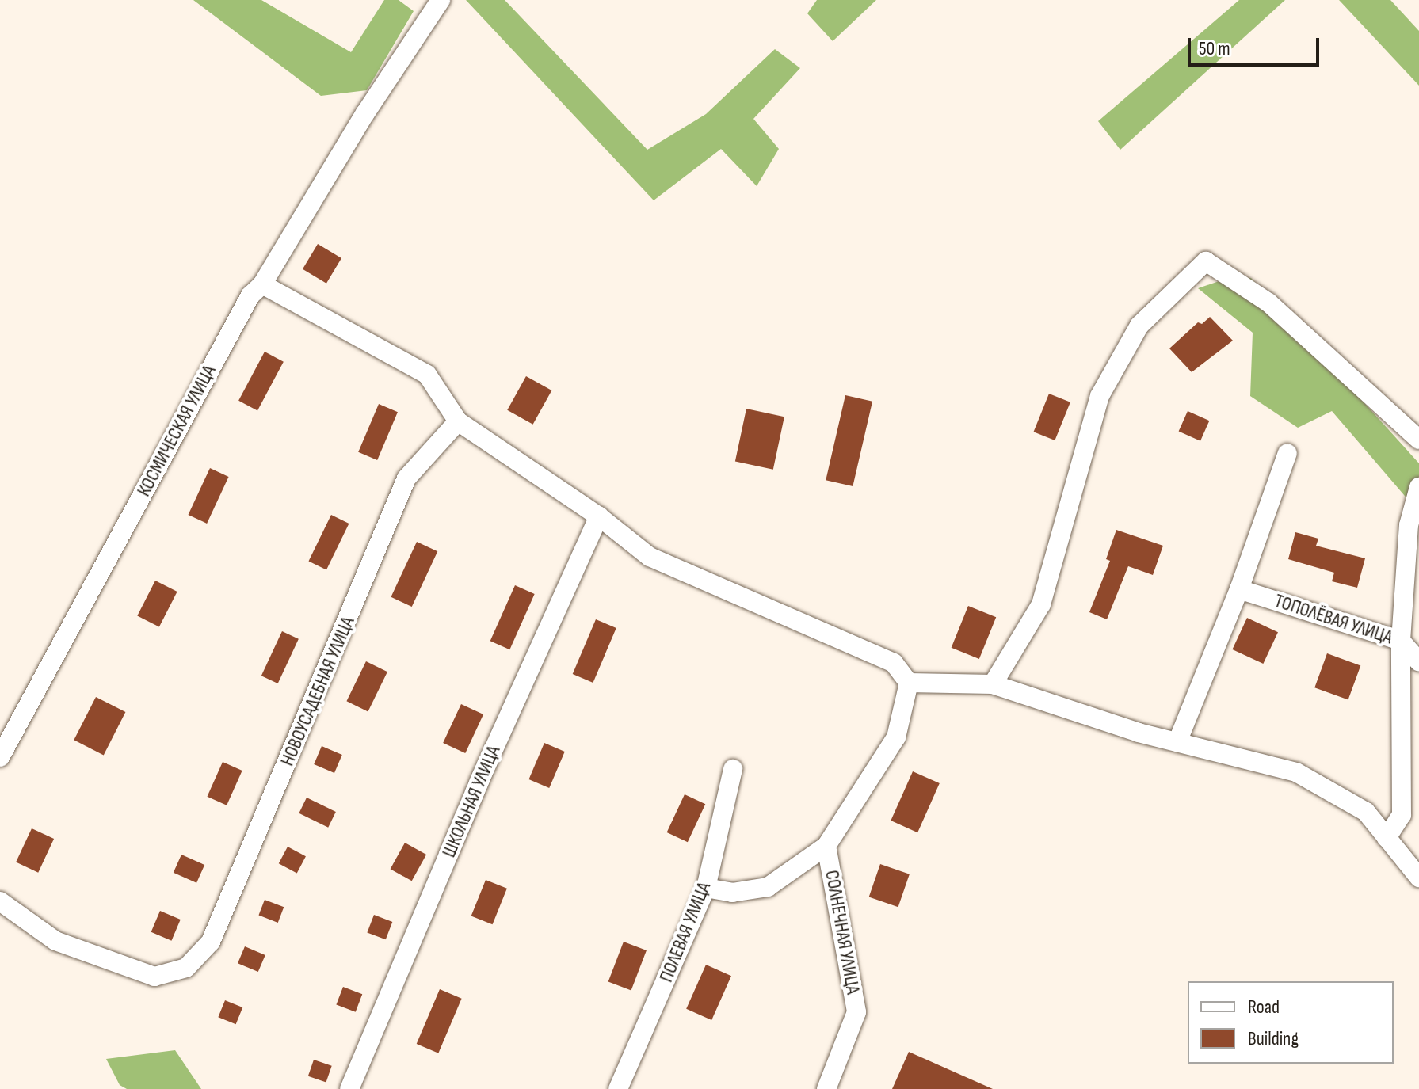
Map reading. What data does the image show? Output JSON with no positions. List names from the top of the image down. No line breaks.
{"streets":{"street":["КОСМИЧЕСКАЯ УЛИЦА","ТОПОЛЁВАЯ УЛИЦА","НОВОУСАДЕБНАЯ УЛИЦА","ШКОЛЬНАЯ УЛИЦА","ПОЛЕВАЯ УЛИЦА","СОЛНЕЧНАЯ УЛИЦА"]},"legend":["Road","Building"],"scale_bar":"50 m"}
